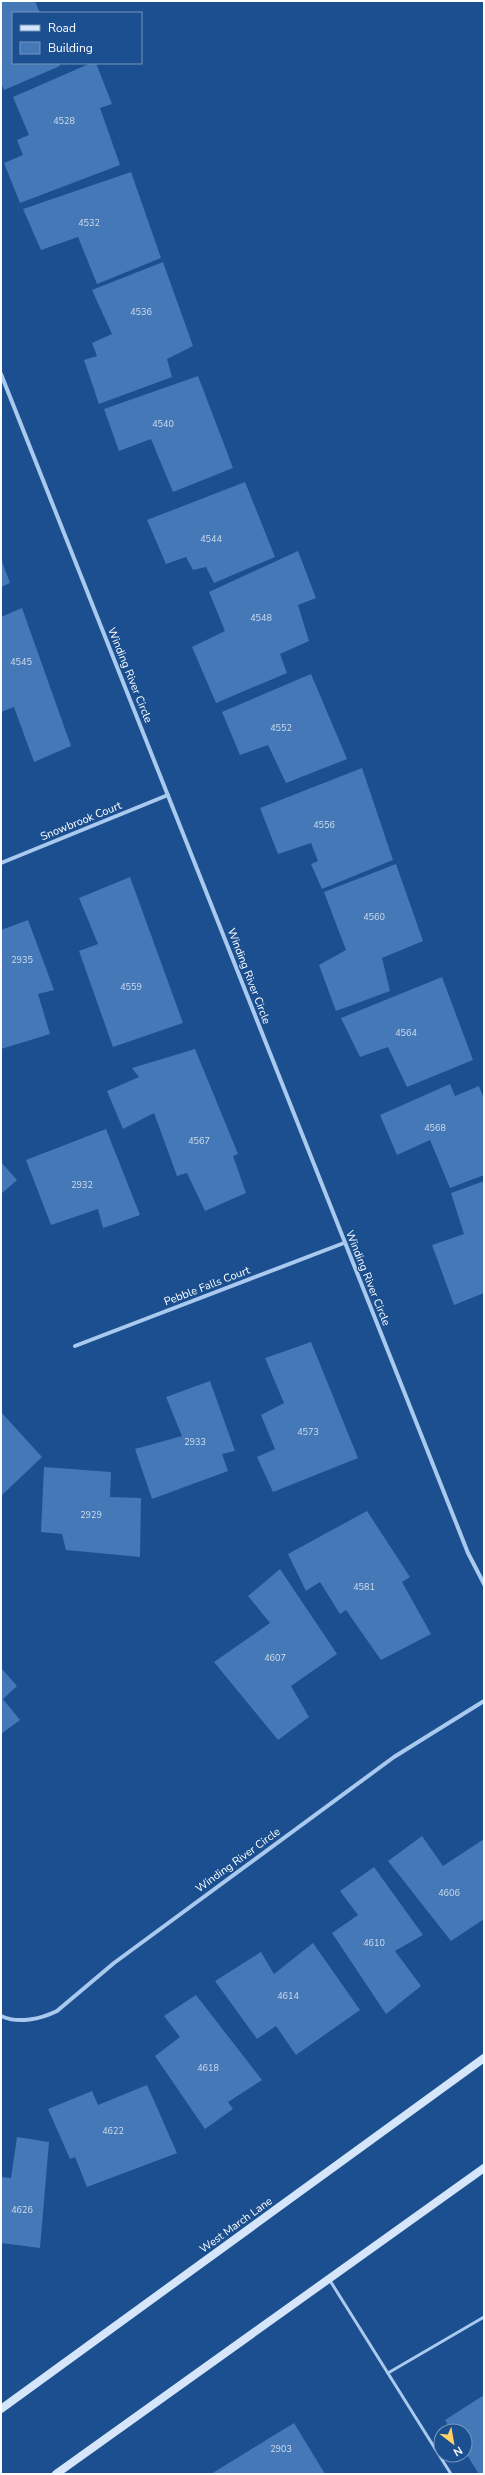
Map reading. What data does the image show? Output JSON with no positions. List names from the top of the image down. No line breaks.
{"streets":{"main road":["West March Lane"],"street":["Winding River Circle","Snowbrook Court","Pebble Falls Court"]},"crossings":[["Winding River Circle","Snowbrook Court"],["Winding River Circle","Pebble Falls Court"]],"house_numbers":["4528","4532","4536","4540","4544","4548","4545","4552","4556","4560","2935","4559","4564","4568","4567","2932","4573","2933","2929","4581","4607","4606","4610","4614","4618","4622","4626","2903"],"legend":["Road","Building"],"north":"bottom right"}
